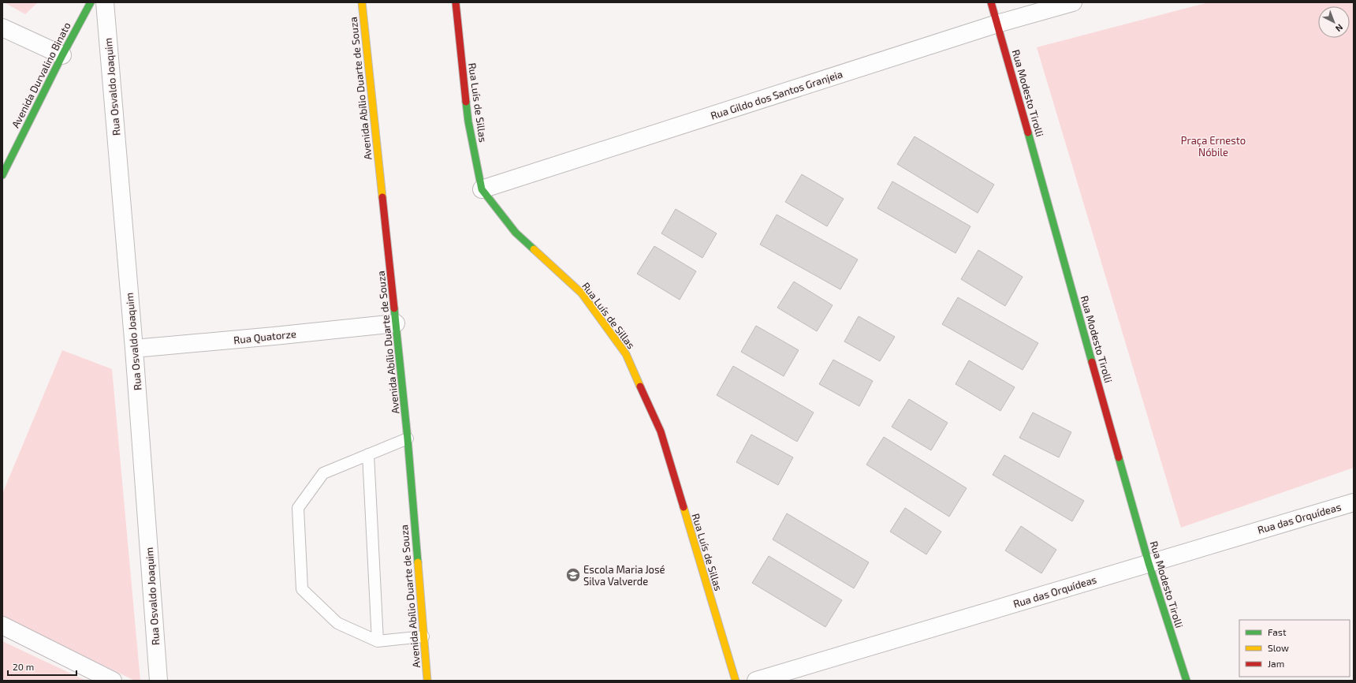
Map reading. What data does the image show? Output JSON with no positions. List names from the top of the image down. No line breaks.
{"streets":{"street":["Avenida Durvalino Binato","Rua Osvaldo Joaquim","Avenida Abílio Duarte de Souza","Rua Modesto Tirolli","Rua Gildo dos Santos Granjeia","Rua Luís de Sillas","Rua Quatorze","Rua das Orquídeas"]},"crossings":[["Rua Osvaldo Joaquim","Rua Quatorze"],["Avenida Abílio Duarte de Souza","Rua Quatorze"],["Rua Modesto Tirolli","Rua Gildo dos Santos Granjeia"],["Rua Modesto Tirolli","Rua das Orquídeas"],["Rua Gildo dos Santos Granjeia","Rua Luís de Sillas"]],"parks":["Praça Ernesto Nóbile"],"places":{"school or university":["Escola Maria José Silva Valverde"]},"legend":["Fast","Slow","Jam"],"scale_bar":"20 m","north":"bottom right"}
